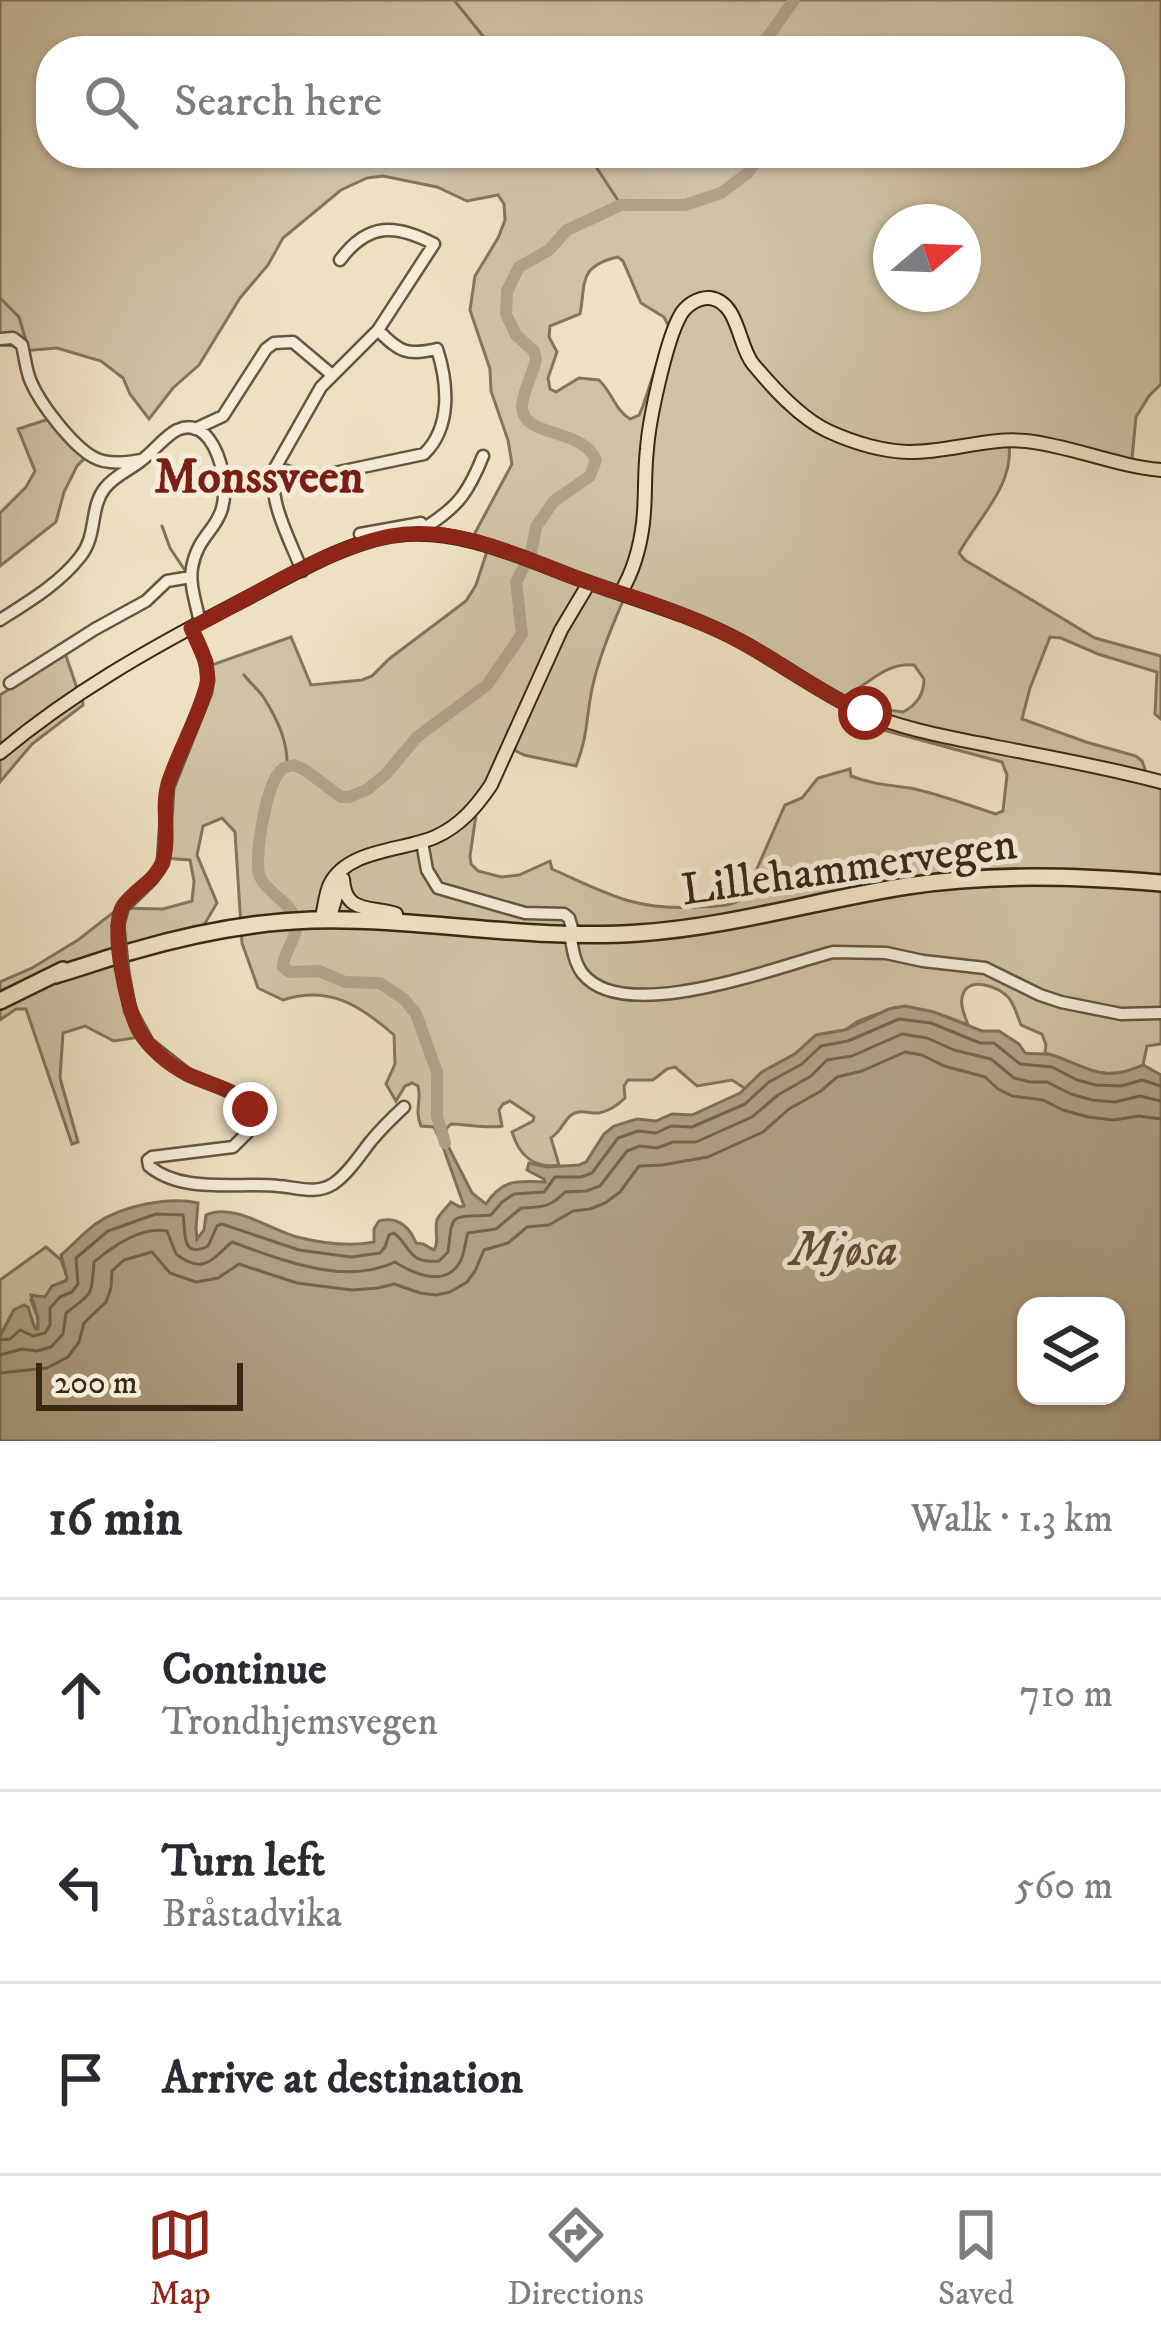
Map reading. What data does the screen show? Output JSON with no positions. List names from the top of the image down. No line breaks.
{"streets":{"highway":["Lillehammervegen"]},"districts":["Monssveen"],"water":["Mjøsa"],"scale_bar":"200 m","north":"right","page":{"search":"Search here","scale":"200 m","heading":["16 min","Walk · 1.3 km"],"list":[["Continue","Trondhjemsvegen","710 m"],["Turn left","Bråstadvika","560 m"],"Arrive at destination"],"nav":["Map","Directions","Saved"]}}
